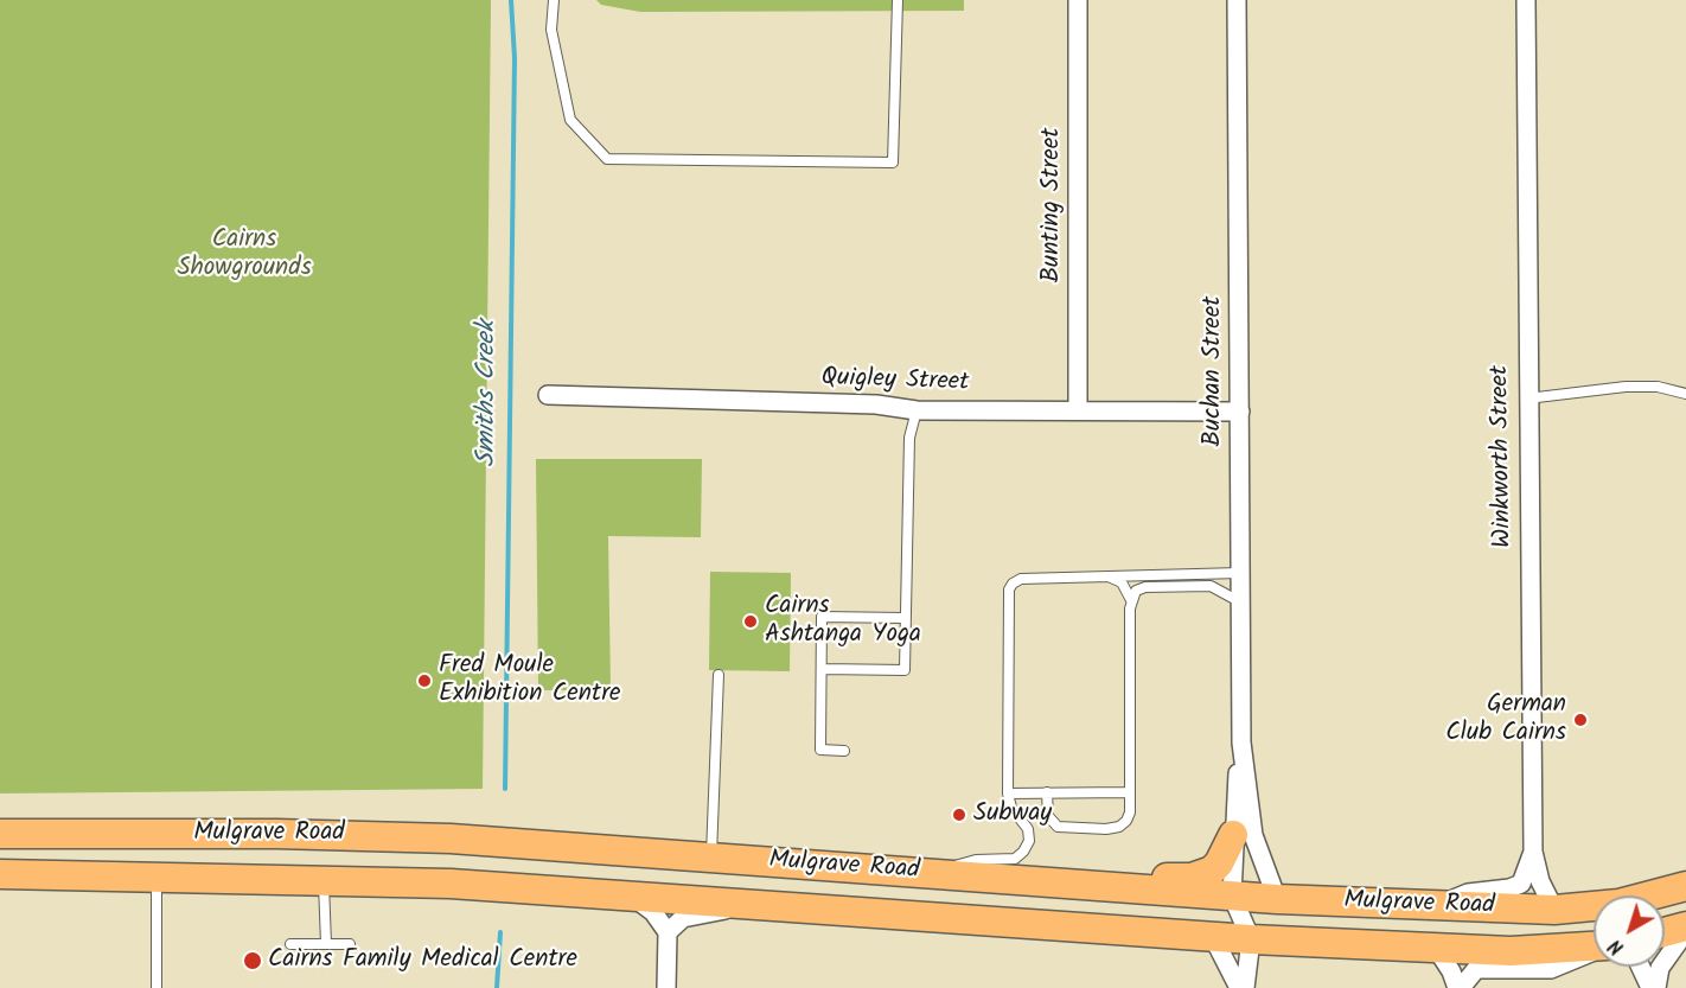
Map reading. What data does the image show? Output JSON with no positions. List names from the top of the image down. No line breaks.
{"streets":{"main road":["Mulgrave Road"],"street":["Bunting Street","Buchan Street","Quigley Street","Winkworth Street"]},"crossings":[["Bunting Street","Quigley Street"],["Buchan Street","Quigley Street"],["Buchan Street","Mulgrave Road"],["Winkworth Street","Mulgrave Road"]],"water":["Smiths Creek"],"parks":["Cairns Showgrounds"],"places":["Cairns Ashtanga Yoga","Fred Moule Exhibition Centre","German Club Cairns","Subway","Cairns Family Medical Centre"],"north":"bottom left"}
